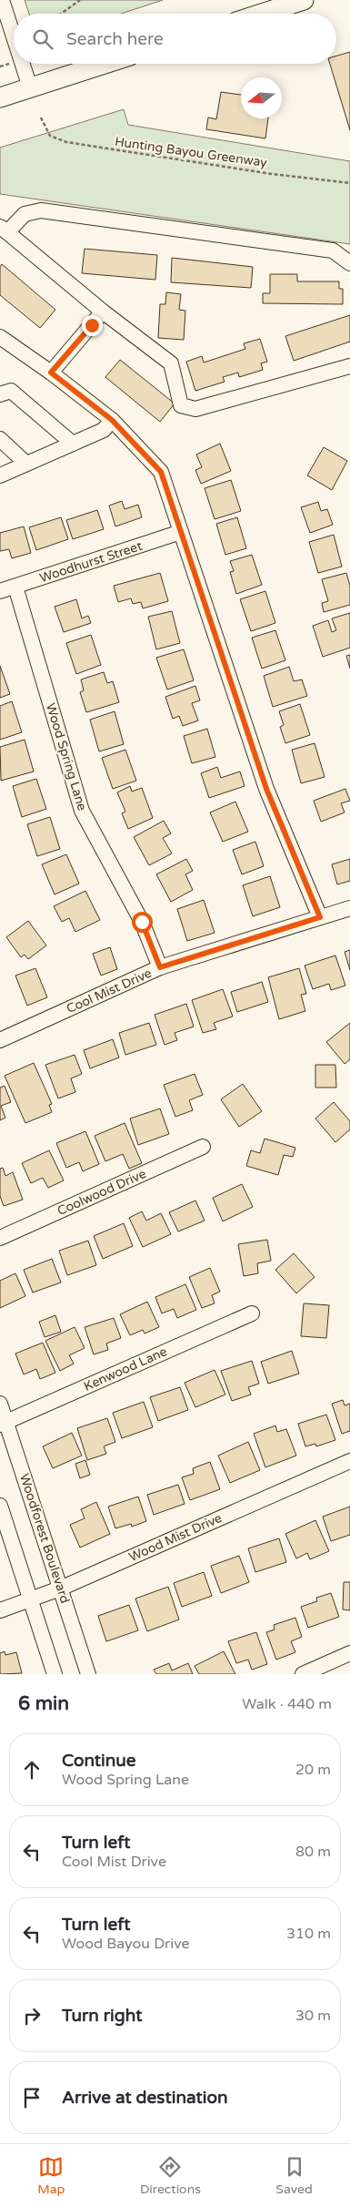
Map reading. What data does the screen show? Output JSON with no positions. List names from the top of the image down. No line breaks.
{"streets":{"street":["Woodhurst Street","Wood Spring Lane","Cool Mist Drive","Coolwood Drive","Kenwood Lane","Wood Mist Drive","Woodforest Boulevard"],"path":["Hunting Bayou Greenway"]},"crossings":[["Woodhurst Street","Wood Spring Lane"],["Wood Spring Lane","Cool Mist Drive"],["Kenwood Lane","Woodforest Boulevard"],["Wood Mist Drive","Woodforest Boulevard"]],"north":"left","page":{"search":"Search here","heading":["6 min","Walk · 440 m"],"list":[["Continue","Wood Spring Lane","20 m"],["Turn left","Cool Mist Drive","80 m"],["Turn left","Wood Bayou Drive","310 m"],["Turn right","30 m"],"Arrive at destination"],"nav":["Map","Directions","Saved"]}}
